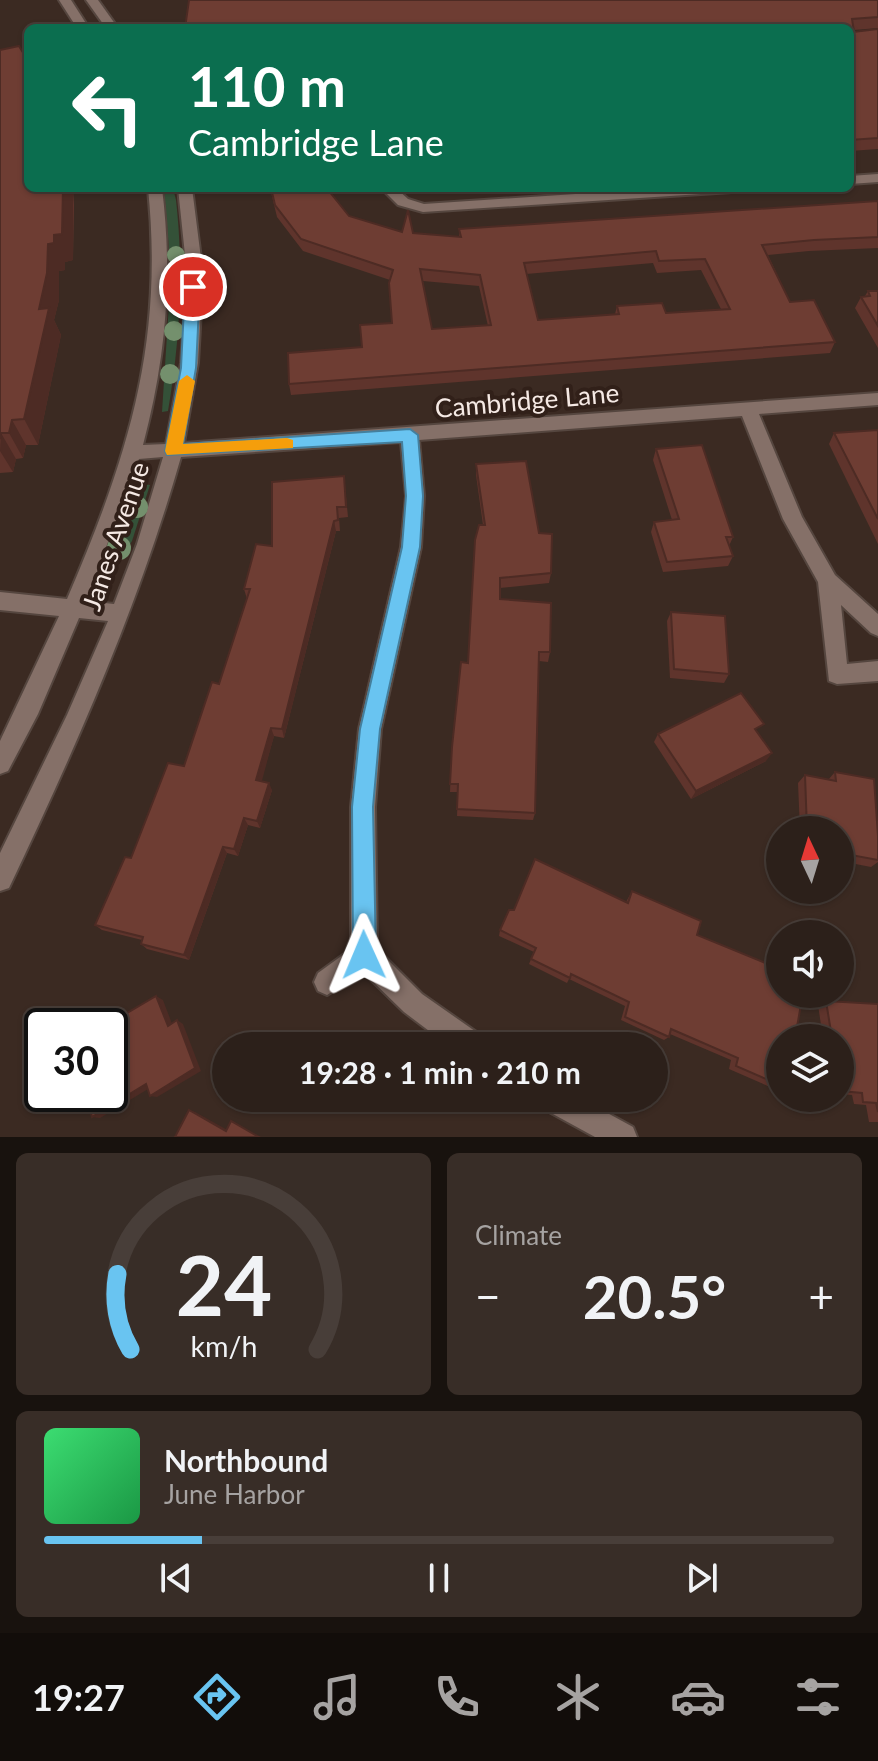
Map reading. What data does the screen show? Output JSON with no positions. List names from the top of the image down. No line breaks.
{"streets":{"street":["Cambridge Lane","Janes Avenue"]},"crossings":[["Cambridge Lane","Janes Avenue"]],"north":"top","page":{"turn":["110 m","Cambridge Lane"],"limit":"30","trip":"19:28 · 1 min · 210 m","tile":"Climate","heat":["−","20.5°","+"],"song":["Northbound","June Harbor"],"tabs":"19:27","gauge":["24","km/h"]}}
